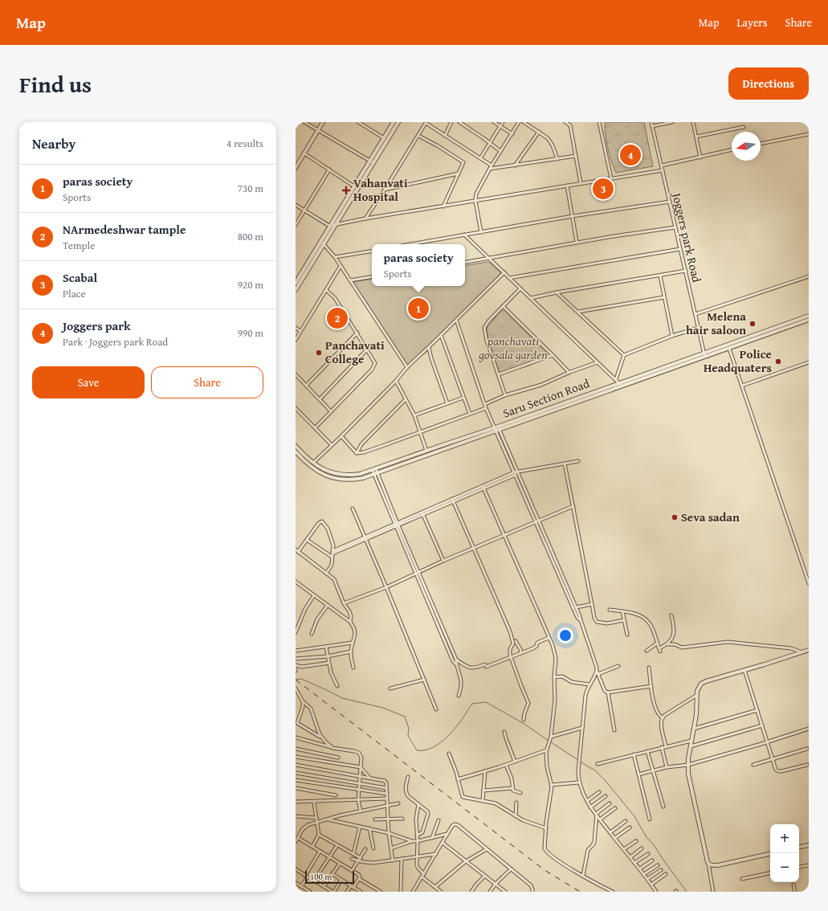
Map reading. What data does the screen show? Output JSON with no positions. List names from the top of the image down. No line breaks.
{"streets":{"street":["Joggers park Road","Saru Section Road"]},"crossings":[["Joggers park Road","Saru Section Road"]],"parks":["panchavati govsala garden"],"places":{"health":["Vahanvati Hospital"],"other":["Melena hair saloon","Panchavati College","Police Headquaters","Seva sadan"]},"scale_bar":"100 m","north":"left","page":{"header":"Map","nav":["Map","Layers","Share"],"title":"Find us","buttons":["Directions",["Save","Share"]],"heading":["Nearby","4 results"],"pins":["4","3","1","2"],"list":[{"mark":"1","name":"paras society","note":"Sports","value":"730 m"},{"mark":"2","name":"NArmedeshwar tample","note":"Temple","value":"800 m"},{"mark":"3","name":"Scabal","note":"Place","value":"920 m"},{"mark":"4","name":"Joggers park","note":"Park · Joggers park Road","value":"990 m"}],"popup":["paras society","Sports"],"map_buttons":["+","−"],"scale":"100 m"}}
